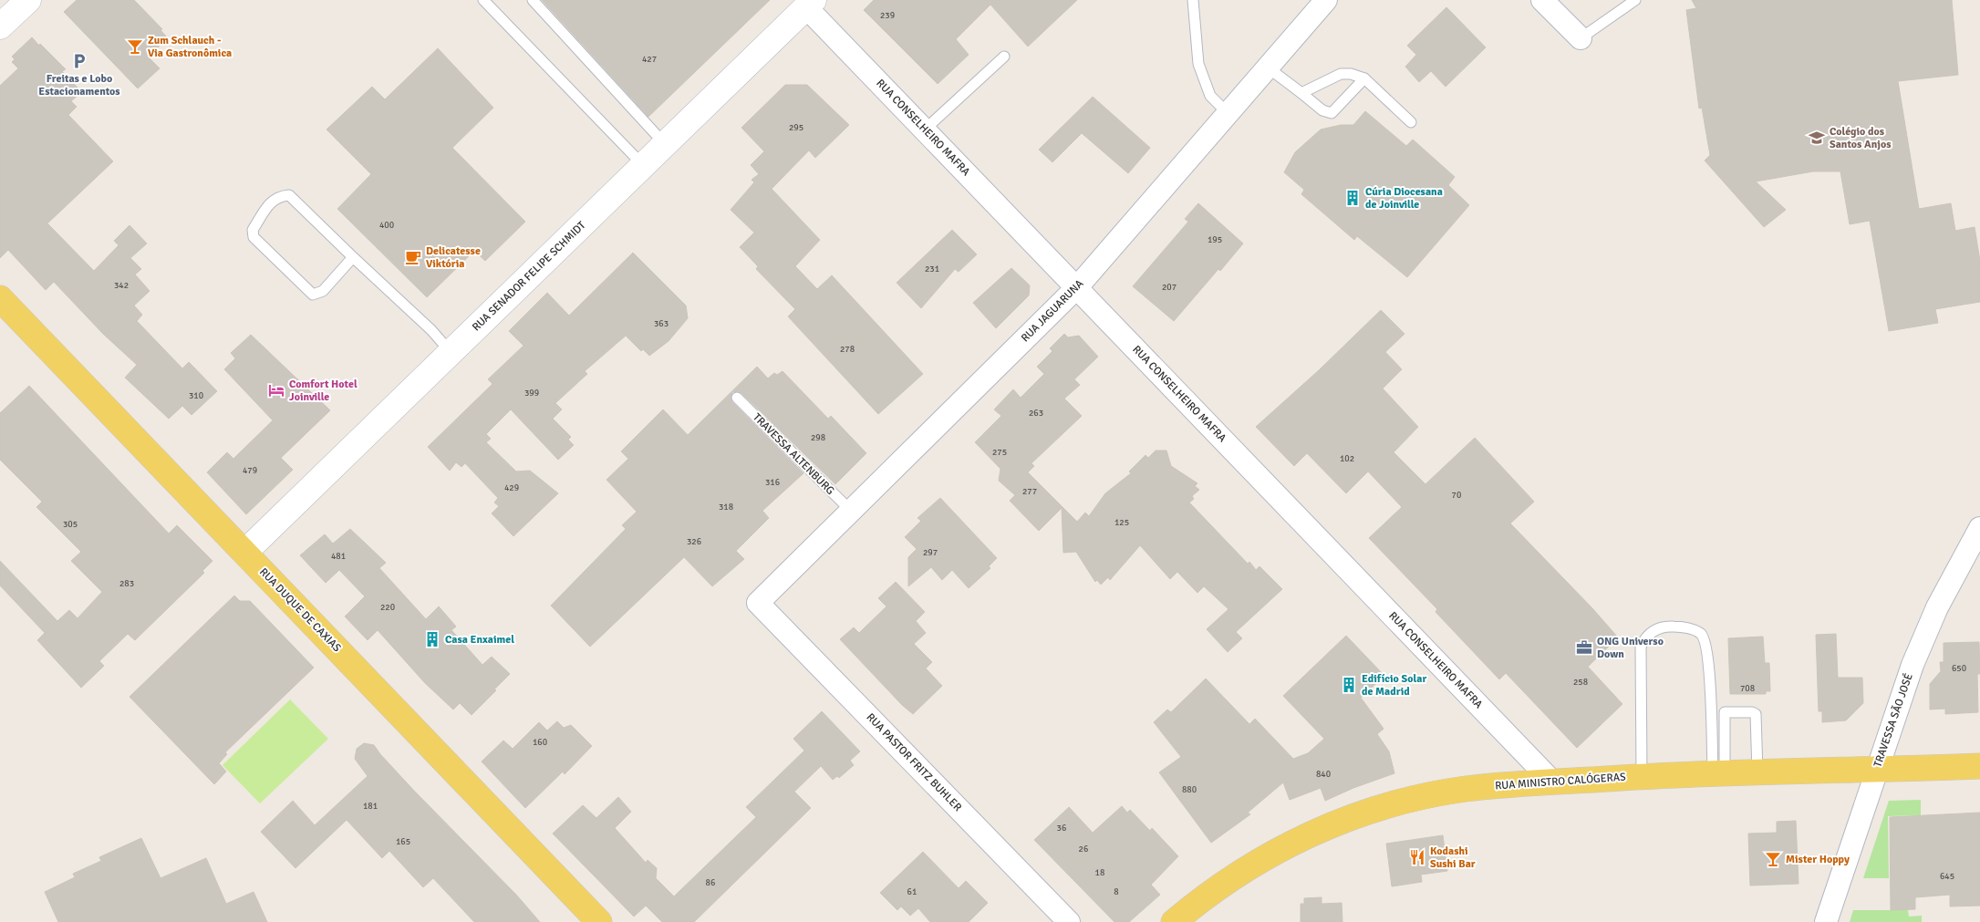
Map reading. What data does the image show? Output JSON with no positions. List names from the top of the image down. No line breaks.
{"streets":{"main road":["RUA SENADOR FELIPE SCHMIDT","RUA DUQUE DE CAXIAS","RUA MINISTRO CALÓGERAS"],"street":["RUA CONSELHEIRO MAFRA","RUA JAGUARUNA","TRAVESSA SÃO JOSÉ","RUA PASTOR FRITZ BUHLER"],"lane":["TRAVESSA ALTENBURG"]},"crossings":[["RUA CONSELHEIRO MAFRA","RUA SENADOR FELIPE SCHMIDT"],["RUA CONSELHEIRO MAFRA","RUA JAGUARUNA"],["RUA CONSELHEIRO MAFRA","RUA MINISTRO CALÓGERAS"],["RUA SENADOR FELIPE SCHMIDT","RUA DUQUE DE CAXIAS"],["RUA JAGUARUNA","TRAVESSA ALTENBURG"],["RUA JAGUARUNA","RUA PASTOR FRITZ BUHLER"],["TRAVESSA SÃO JOSÉ","RUA MINISTRO CALÓGERAS"]],"places":{"bar":["Zum Schlauch - Via Gastronômica","Mister Hoppy"],"parking":["Freitas e Lobo Estacionamentos"],"school or university":["Colégio dos Santos Anjos"],"building":["Cúria Diocesana de Joinville","Casa Enxaimel","Edifício Solar de Madrid"],"cafe":["Delicatesse Viktória"],"hotel":["Comfort Hotel Joinville"],"office":["ONG Universo Down"],"restaurant":["Kodashi Sushi Bar"]},"house_numbers":["239","427","295","400","195","231","342","207","363","278","399","310","263","298","275","102","479","316","429","277","70","318","125","305","326","297","481","283","220","650","258","708","160","840","880","181","36","165","26","18","645","86","61","8"]}
